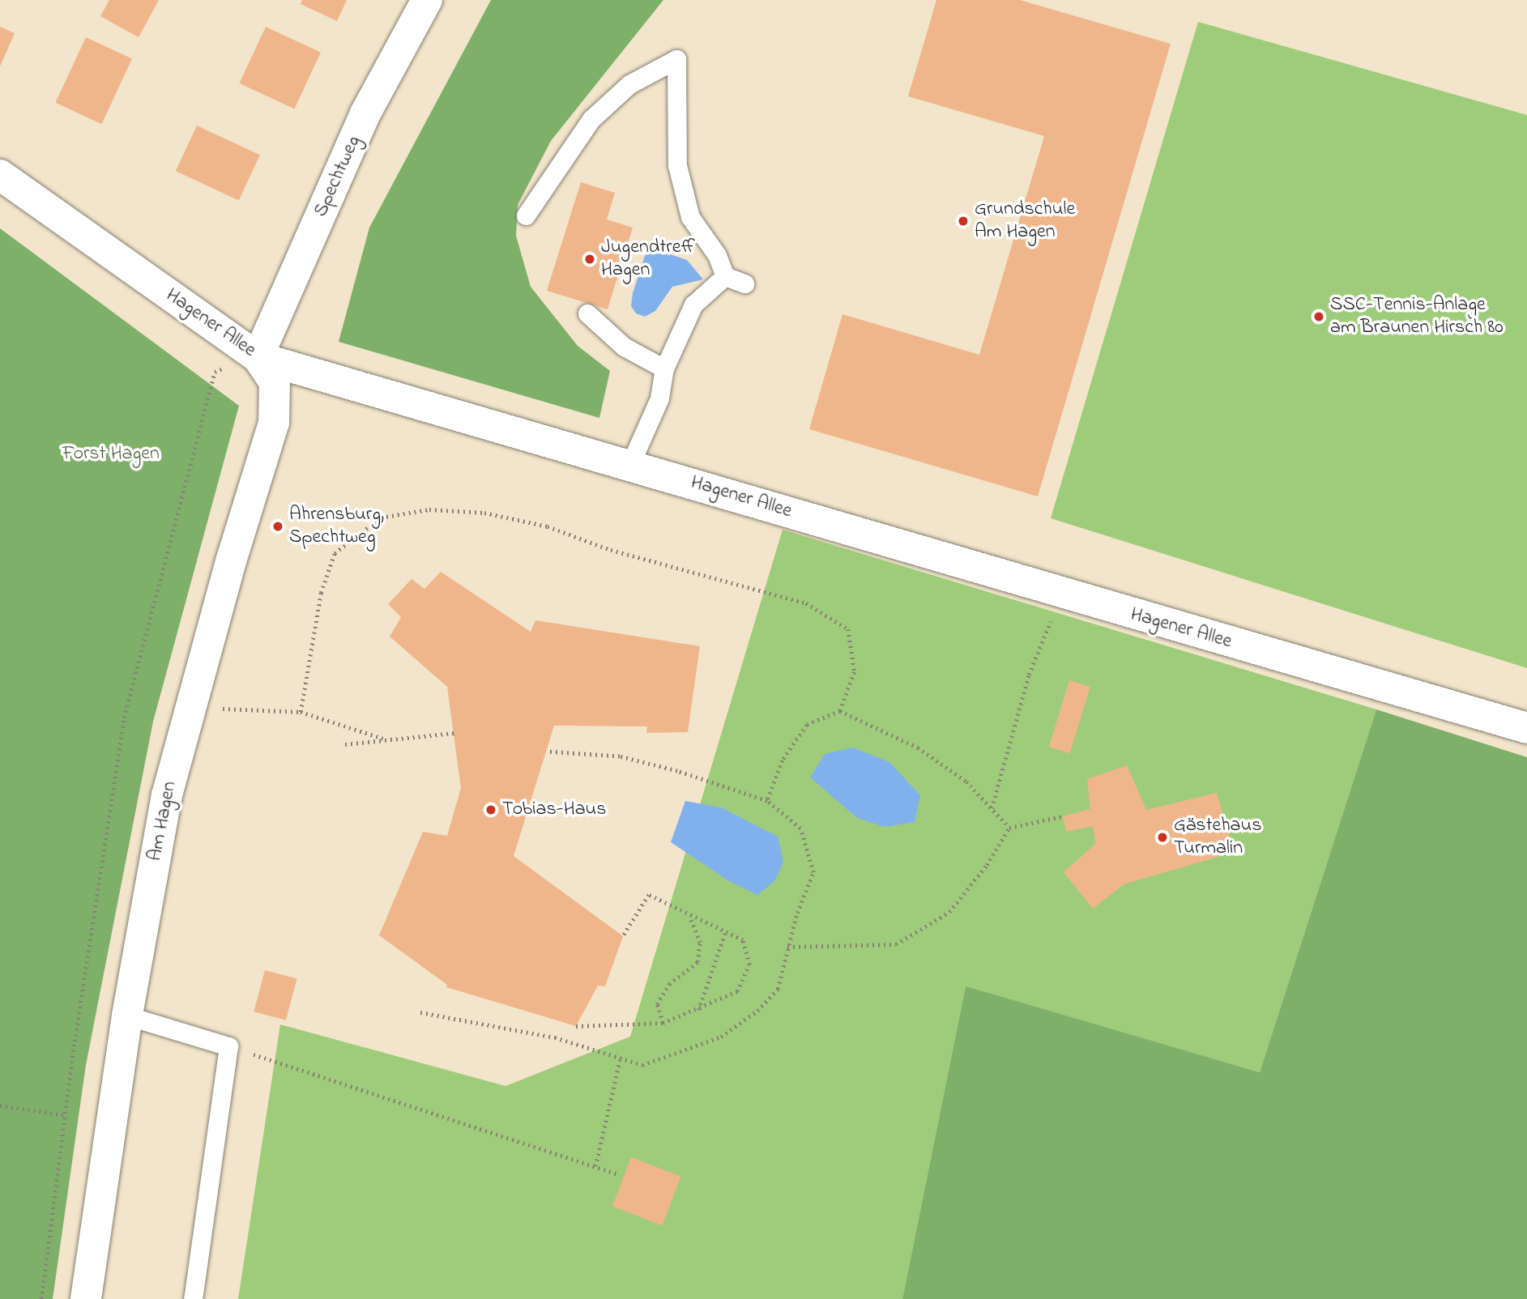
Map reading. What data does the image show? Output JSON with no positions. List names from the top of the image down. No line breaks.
{"streets":{"street":["Spechtweg","Hagener Allee","Am Hagen"]},"crossings":[["Spechtweg","Hagener Allee"],["Spechtweg","Am Hagen"],["Hagener Allee","Am Hagen"]],"parks":["Forst Hagen"],"places":["Grundschule Am Hagen","Jugendtreff Hagen","SSC-Tennis-Anlage am Braunen Hirsch 80","Ahrensburg, Spechtweg","Tobias-Haus","Gästehaus Turmalin"]}
